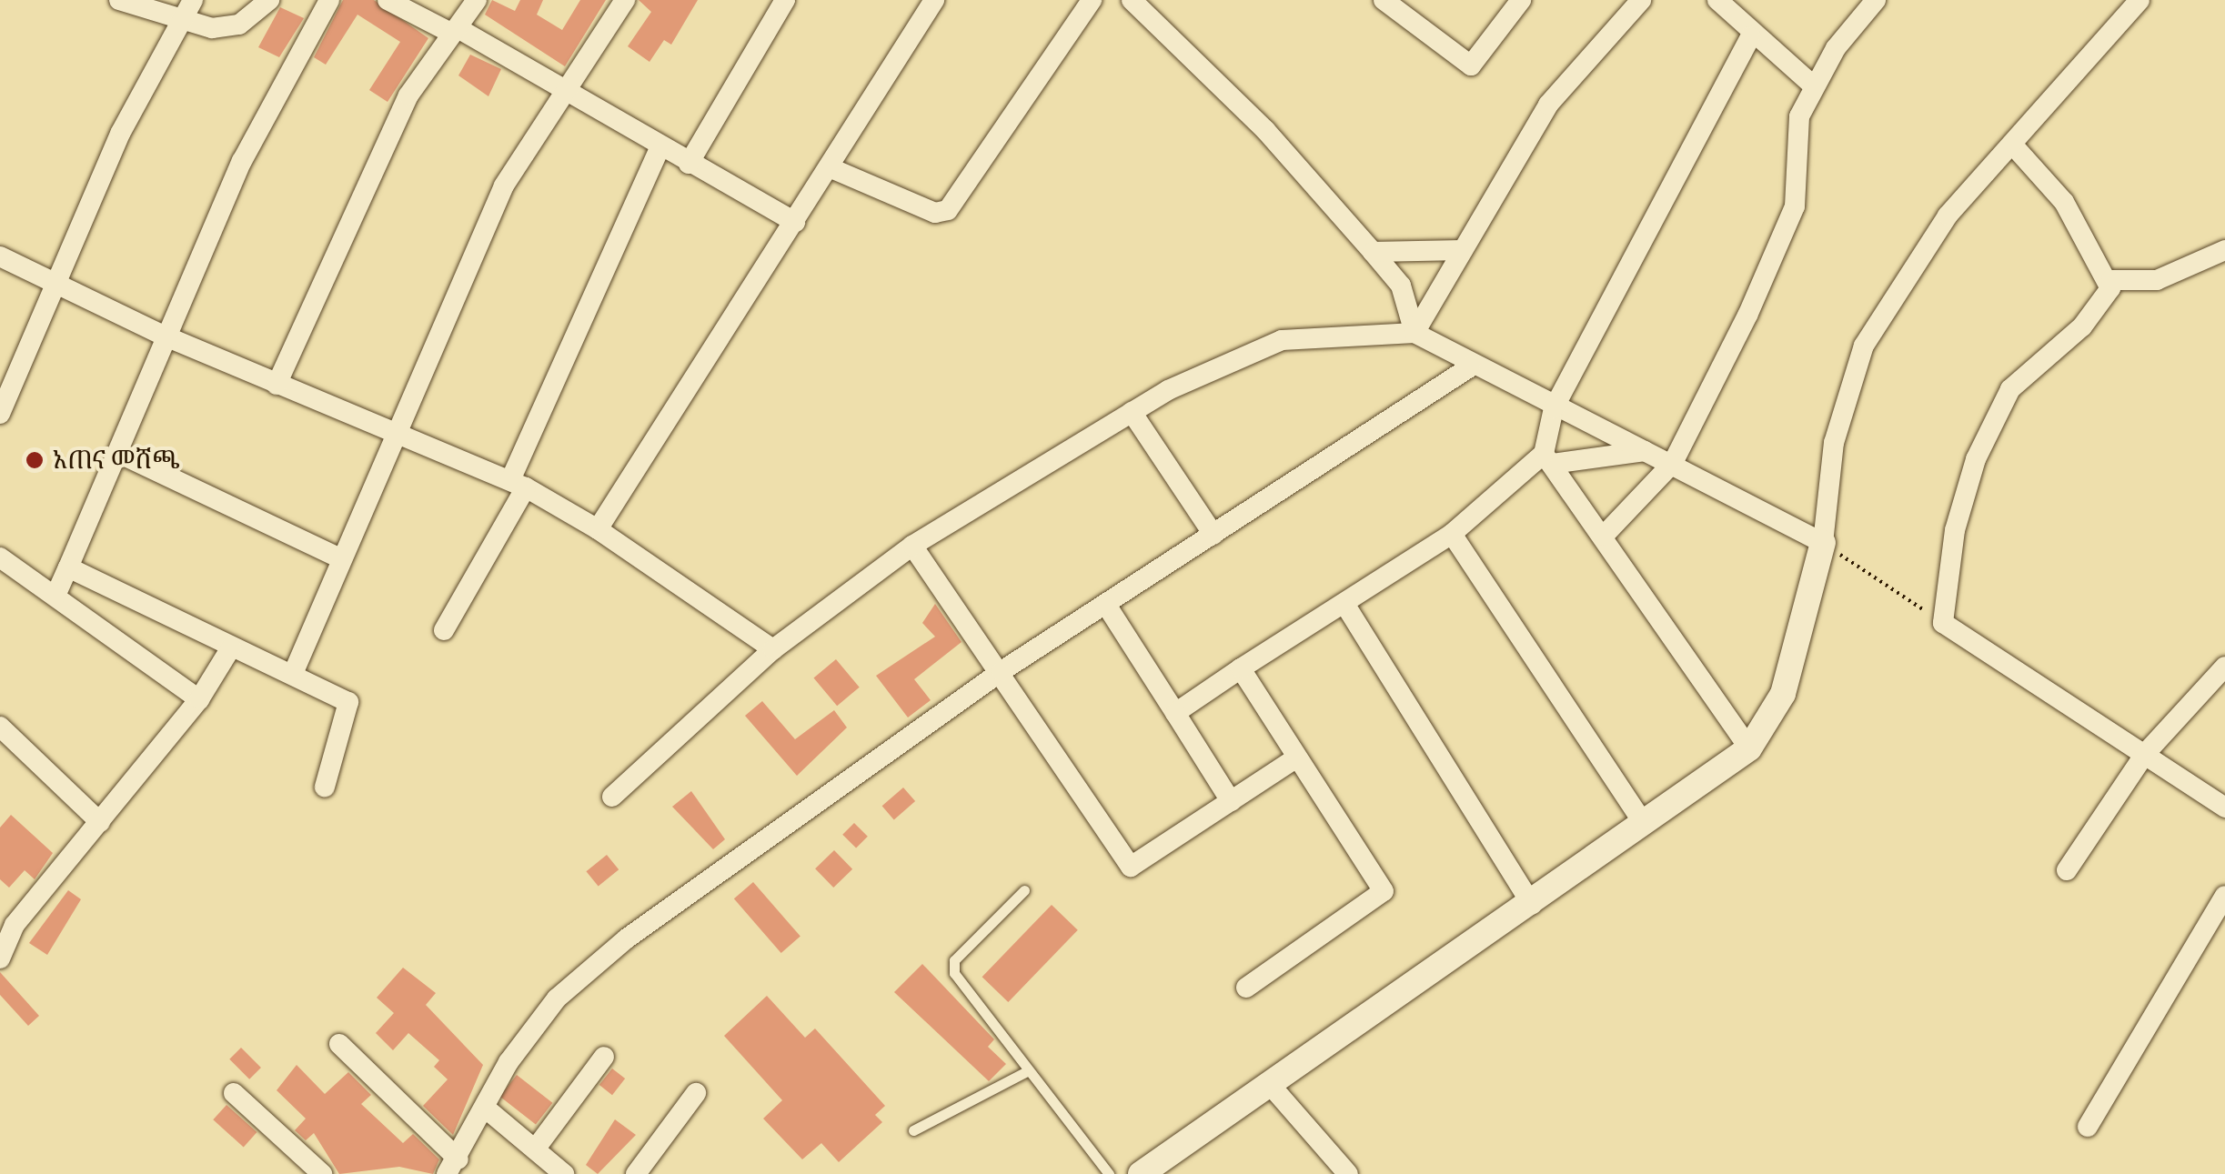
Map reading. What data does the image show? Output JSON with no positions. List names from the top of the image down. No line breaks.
{"places":["አጠና መሸጫ"]}
